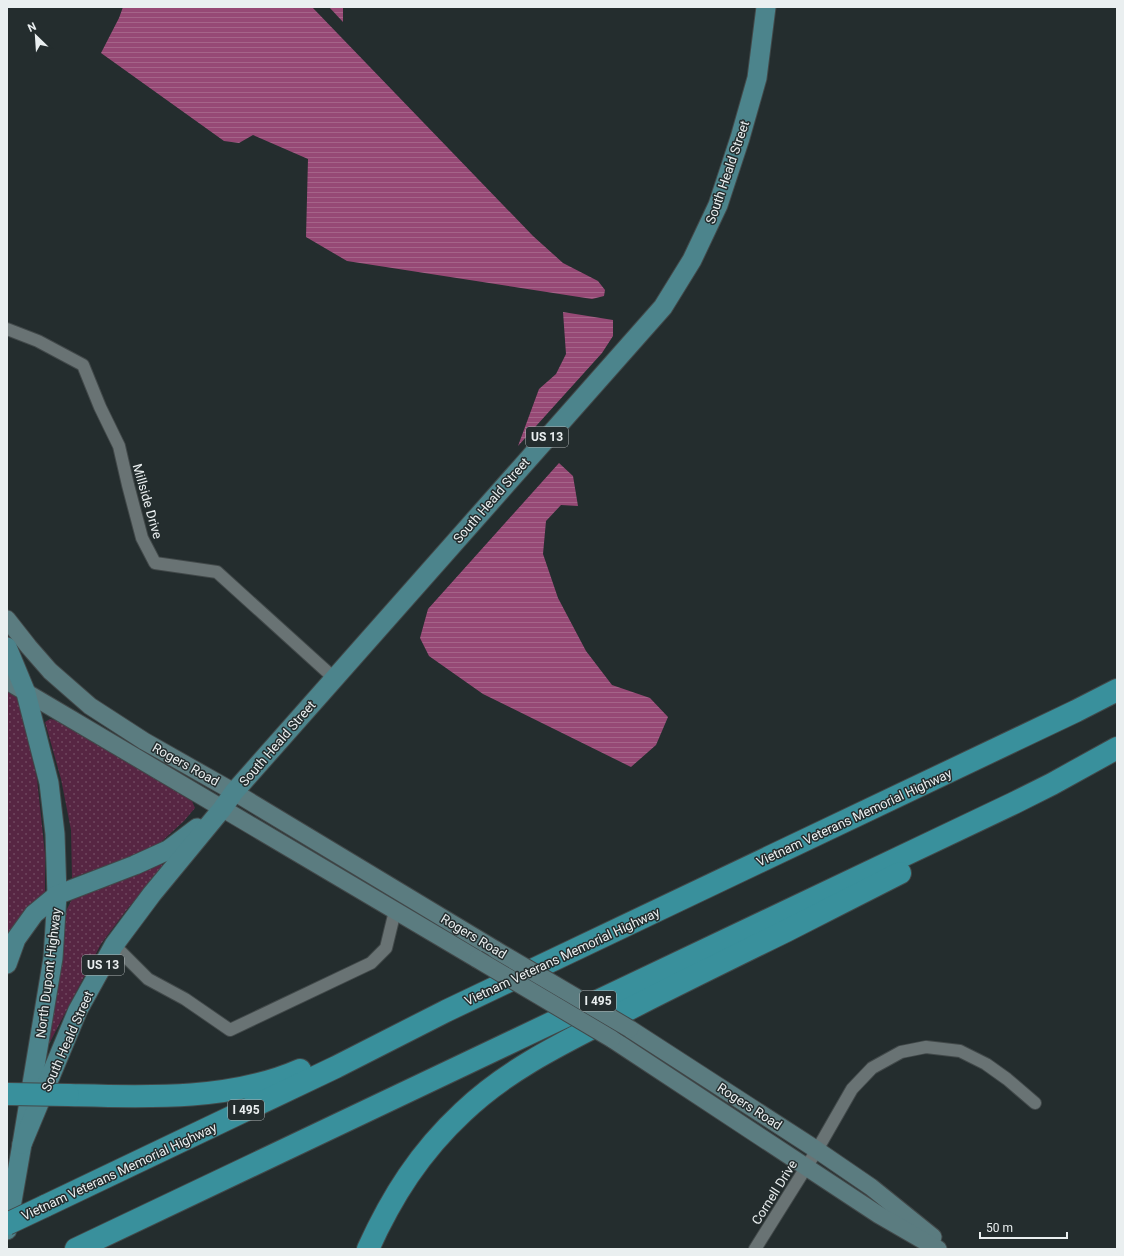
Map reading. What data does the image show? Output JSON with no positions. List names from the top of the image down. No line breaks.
{"streets":{"highway":["Vietnam Veterans Memorial Highway","I 495"],"main road":["South Heald Street","US 13","North Dupont Highway"],"street":["Millside Drive","Rogers Road","Cornell Drive"]},"crossings":[["South Heald Street","Millside Drive"],["South Heald Street","Rogers Road"],["South Heald Street","North Dupont Highway"],["Rogers Road","North Dupont Highway"],["Rogers Road","Cornell Drive"]],"scale_bar":"50 m","north":"top left"}
